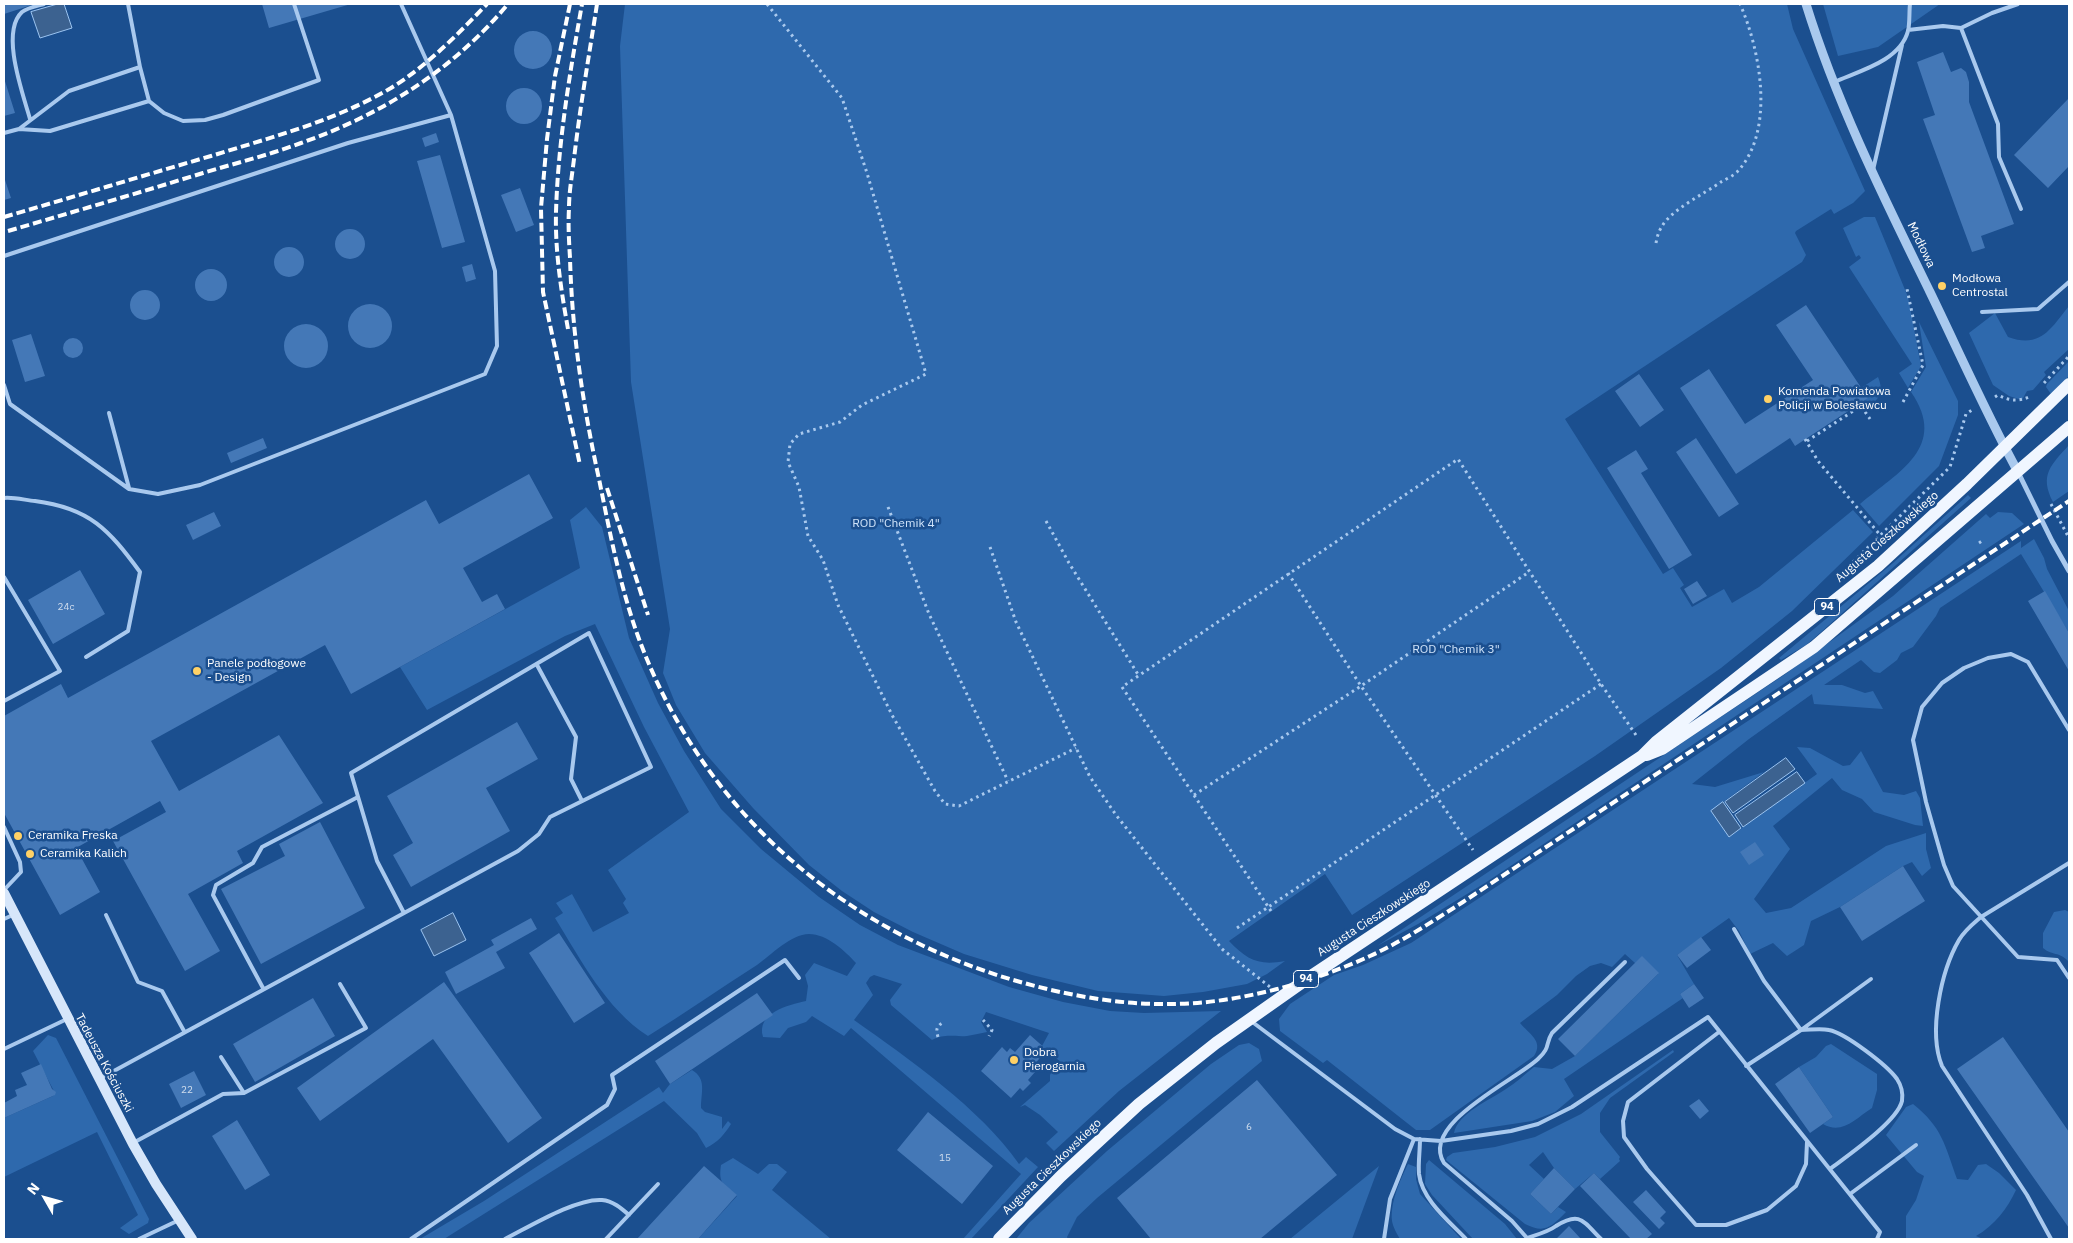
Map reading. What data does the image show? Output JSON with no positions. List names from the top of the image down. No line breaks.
{"streets":{"main road":["Augusta Cieszkowskiego","94","Tadeusza Kościuszki"],"street":["Modłowa"]},"crossings":[["Modłowa","Augusta Cieszkowskiego"]],"parks":["ROD \"Chemik 4\"","ROD \"Chemik 3\""],"places":["Modłowa Centrostal","Komenda Powiatowa Policji w Bolesławcu","Panele podłogowe - Design","Ceramika Freska","Ceramika Kalich","Dobra Pierogarnia"],"house_numbers":["24c","22","6","15"],"north":"top left"}
